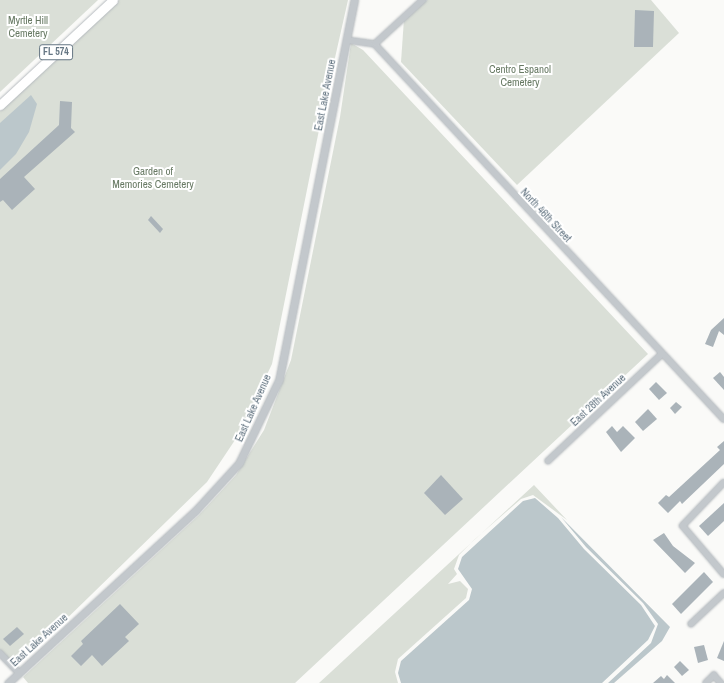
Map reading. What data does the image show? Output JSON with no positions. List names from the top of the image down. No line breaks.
{"streets":{"main road":["FL 574"],"street":["East Lake Avenue","North 46th Street","East 28th Avenue"]},"crossings":[["North 46th Street","East 28th Avenue"]],"parks":["Myrtle Hill Cemetery","Centro Espanol Cemetery","Garden of Memories Cemetery"]}
